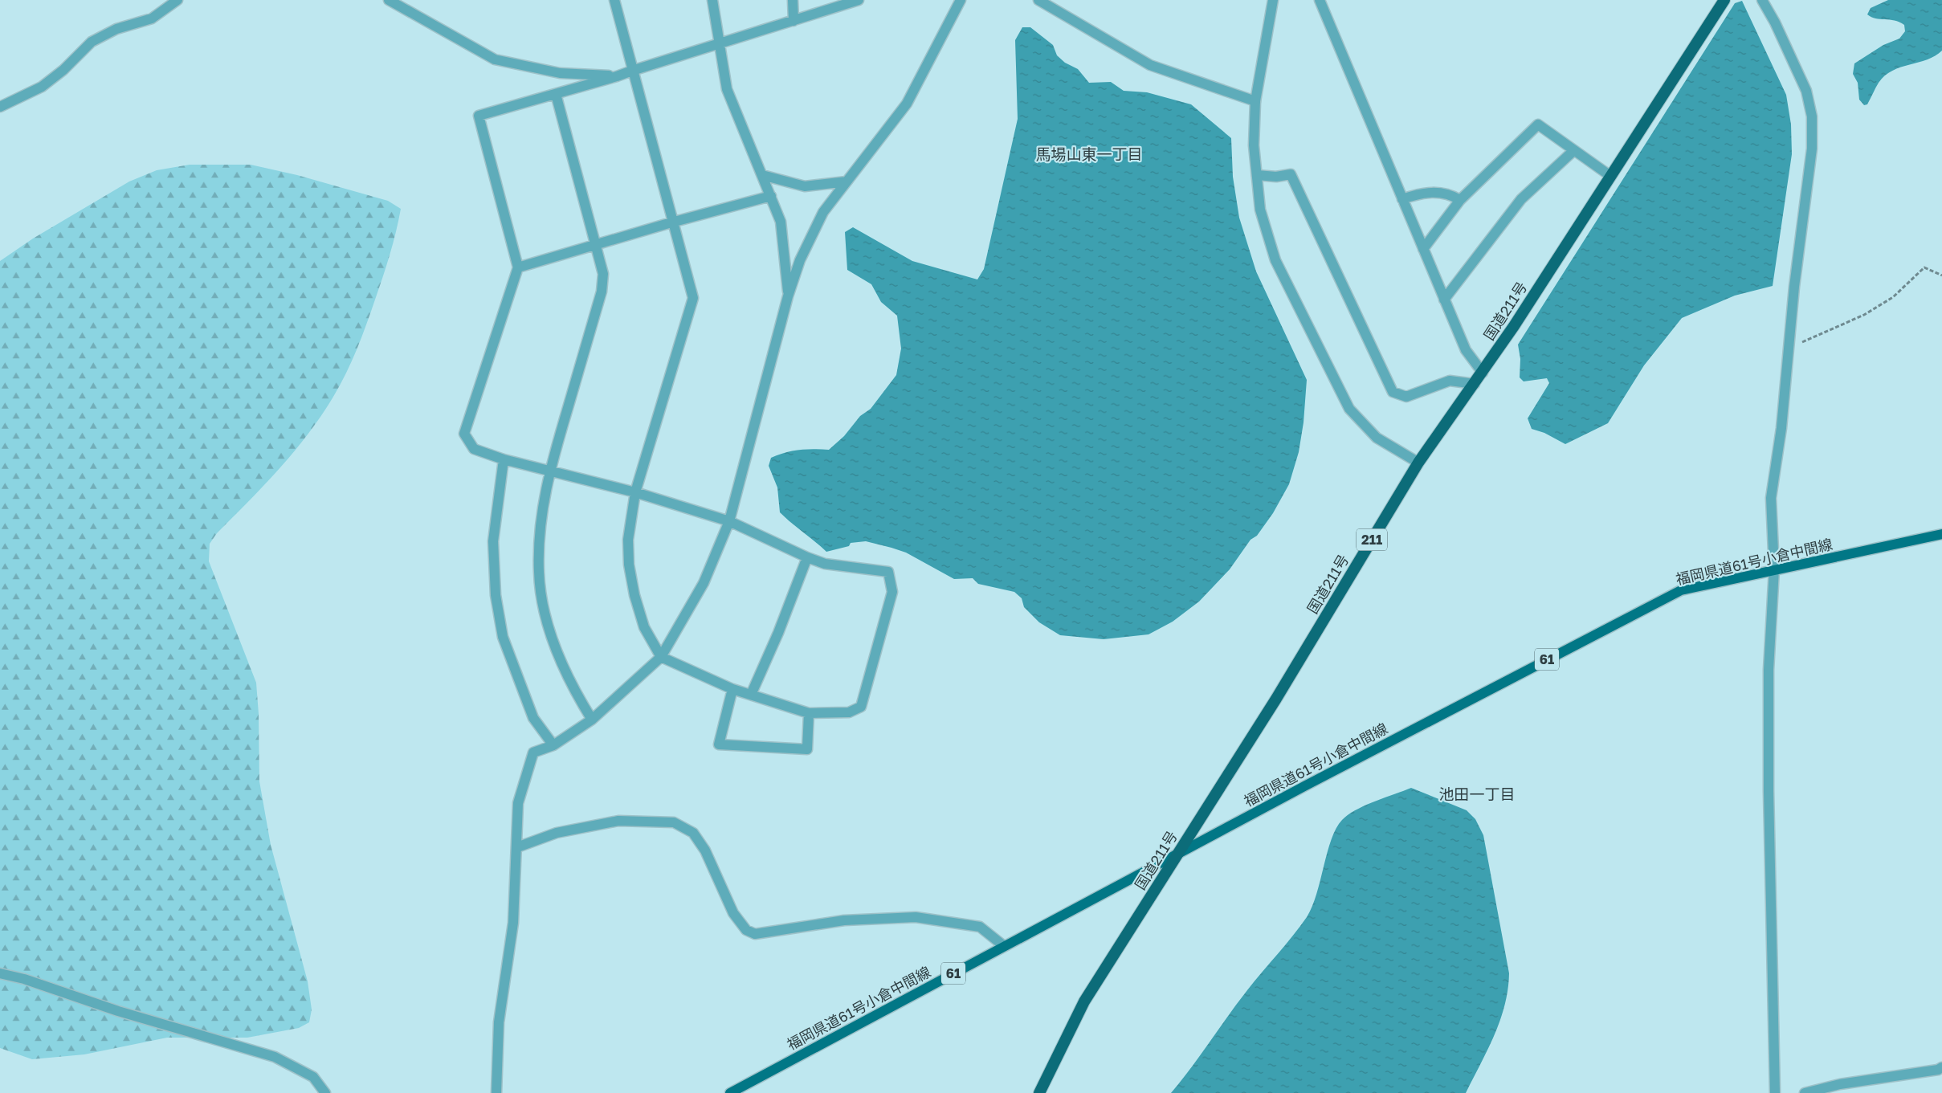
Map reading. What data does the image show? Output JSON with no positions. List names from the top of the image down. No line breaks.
{"streets":{"highway":["国道211号","211"],"main road":["福岡県道61号小倉中間線","61"]},"crossings":[["国道211号","福岡県道61号小倉中間線"]],"districts":["馬場山東一丁目","池田一丁目"]}
